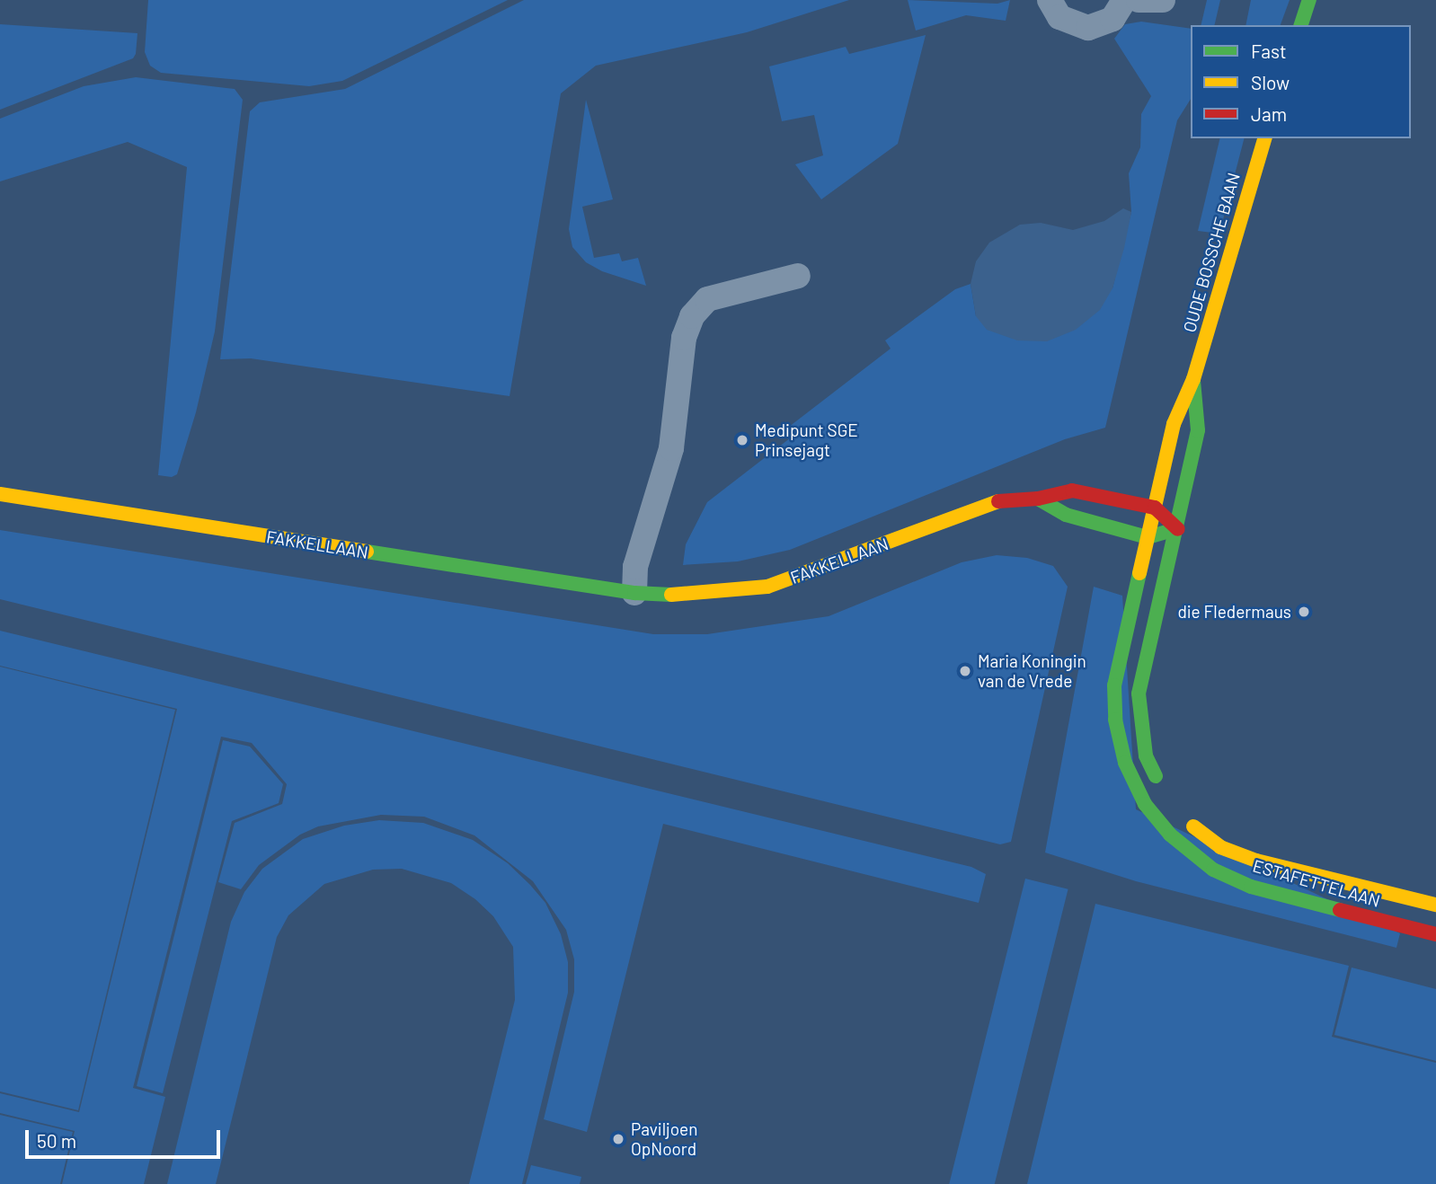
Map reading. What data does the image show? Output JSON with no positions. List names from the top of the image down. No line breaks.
{"streets":{"street":["OUDE BOSSCHE BAAN","FAKKELLAAN","ESTAFETTELAAN"]},"crossings":[["OUDE BOSSCHE BAAN","FAKKELLAAN"],["OUDE BOSSCHE BAAN","ESTAFETTELAAN"],["FAKKELLAAN","ESTAFETTELAAN"]],"places":["Medipunt SGE Prinsejagt","die Fledermaus","Maria Koningin van de Vrede","Paviljoen OpNoord"],"legend":["Fast","Slow","Jam"],"scale_bar":"50 m"}
